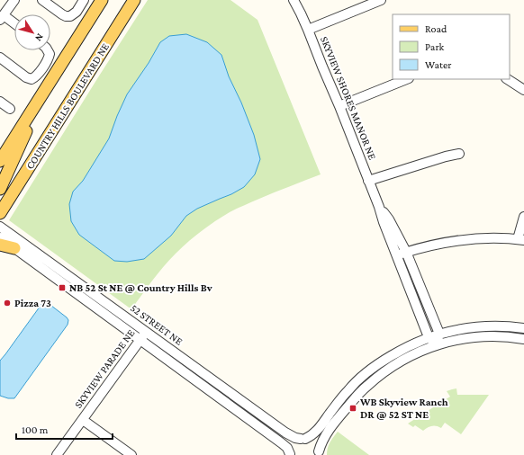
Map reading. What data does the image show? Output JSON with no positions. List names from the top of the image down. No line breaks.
{"streets":{"main road":["COUNTRY HILLS BOULEVARD NE"],"street":["SKYVIEW SHORES MANOR NE","52 STREET NE","SKYVIEW PARADE NE"]},"crossings":[["52 STREET NE","SKYVIEW PARADE NE"]],"places":{"transit":["NB 52 St NE @ Country Hills Bv","WB Skyview Ranch DR @ 52 ST NE"],"other":["Pizza 73"]},"legend":["Road","Park","Water"],"scale_bar":"100 m","north":"bottom right"}
